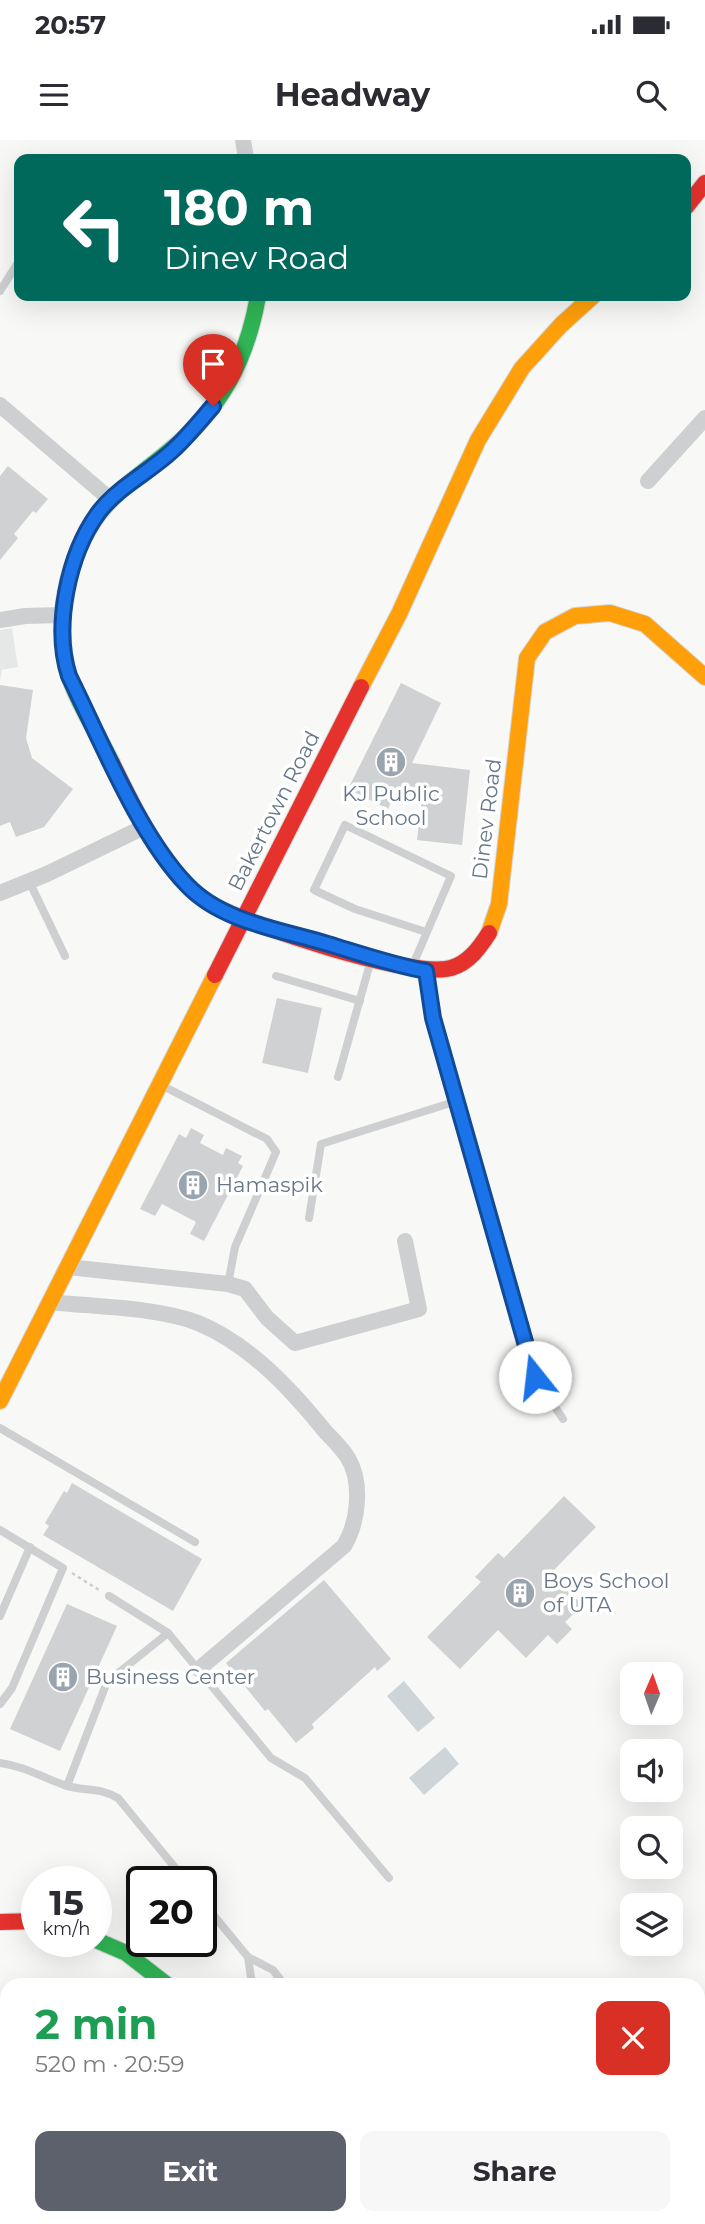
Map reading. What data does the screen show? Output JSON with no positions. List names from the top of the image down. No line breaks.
{"streets":{"street":["Bakertown Road","Dinev Road"]},"crossings":[["Bakertown Road","Dinev Road"]],"places":{"building":["KJ Public School","Hamaspik","Boys School of UTA","Business Center"]},"north":"top","page":{"status":"20:57","header":"Headway","turn":["180 m","Dinev Road"],"speed":"15 km/h","limit":"20","heading":["2 min","520 m · 20:59"],"buttons":["Exit","Share"]}}
